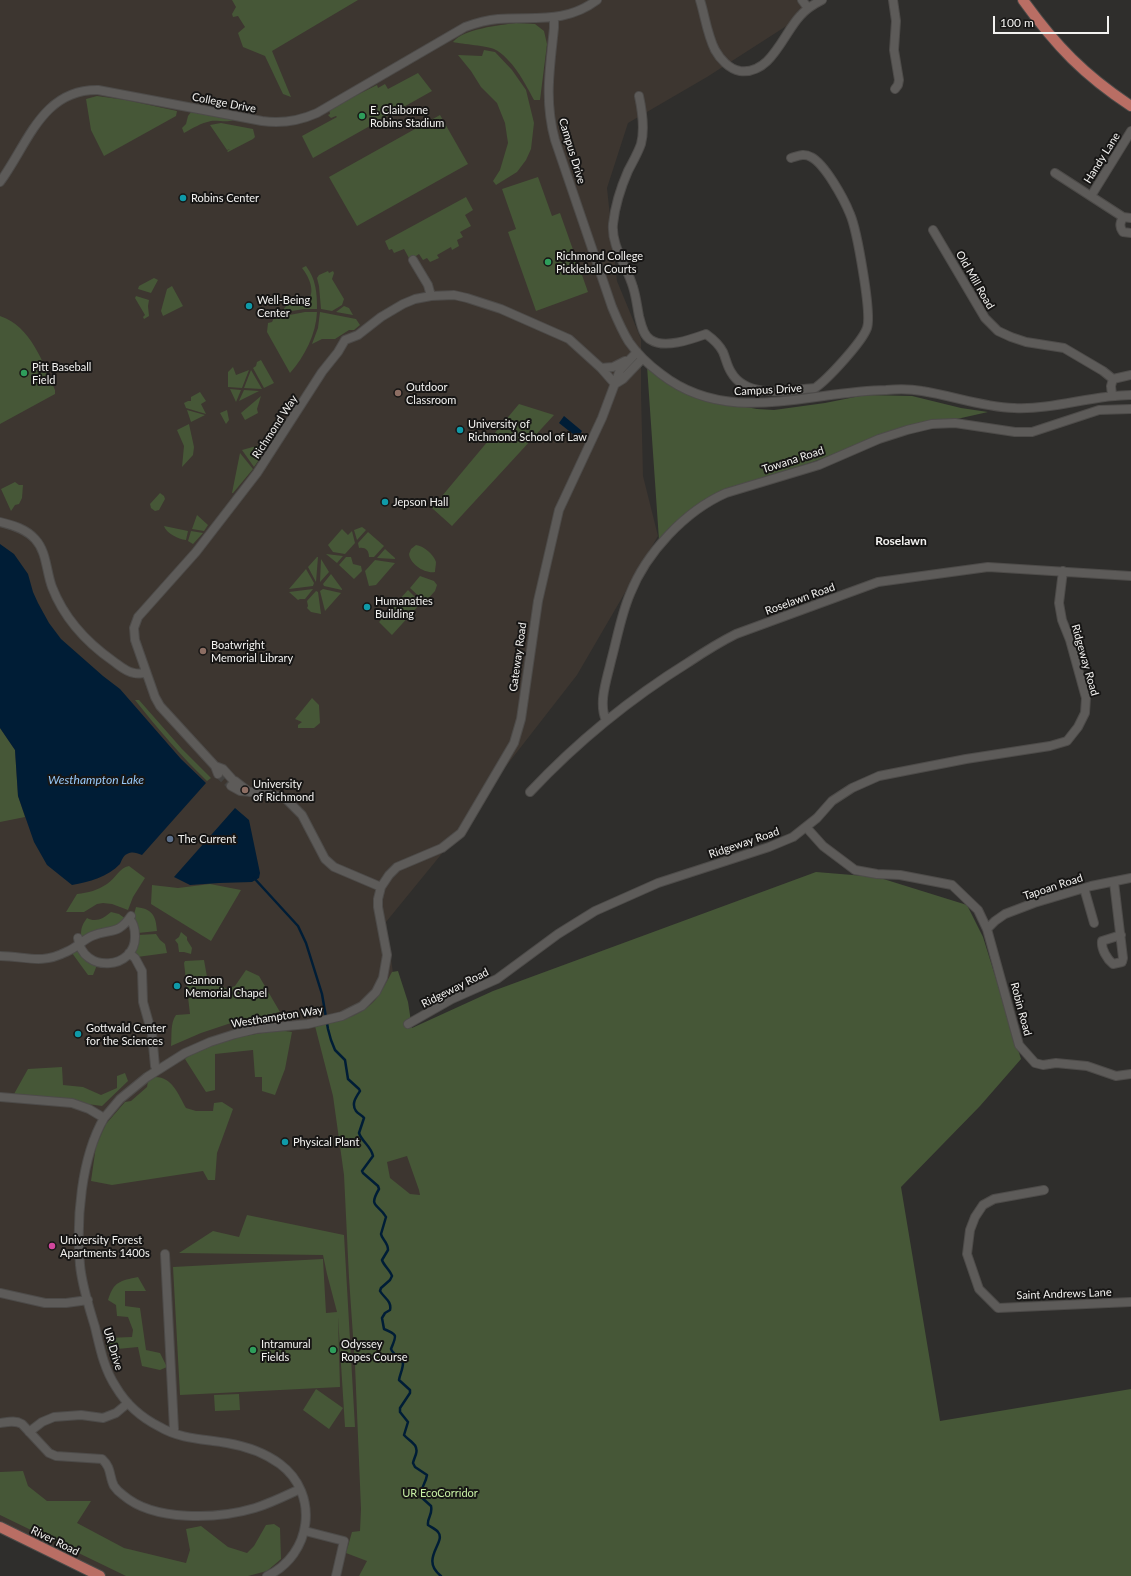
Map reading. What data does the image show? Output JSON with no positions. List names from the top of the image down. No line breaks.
{"streets":{"main road":["River Road"],"street":["College Drive","Campus Drive","Handy Lane","Old Mill Road","Richmond Way","Towana Road","Roselawn Road","Gateway Road","Ridgeway Road","Tapoan Road","Robin Road","Westhampton Way","Saint Andrews Lane","UR Drive"]},"crossings":[["College Drive","Campus Drive"],["Campus Drive","Gateway Road"],["Richmond Way","Gateway Road"],["Richmond Way","Westhampton Way"],["Towana Road","Roselawn Road"],["Roselawn Road","Ridgeway Road"],["Gateway Road","Westhampton Way"],["Ridgeway Road","Robin Road"],["Tapoan Road","Robin Road"],["Westhampton Way","UR Drive"]],"districts":["Roselawn"],"water":["Westhampton Lake"],"parks":["UR EcoCorridor"],"places":["E. Claiborne Robins Stadium","Robins Center","Richmond College Pickleball Courts","Well-Being Center","Pitt Baseball Field","Outdoor Classroom","University of Richmond School of Law","Jepson Hall","Humanaties Building","Boatwright Memorial Library","University of Richmond","The Current","Cannon Memorial Chapel","Gottwald Center for the Sciences","Physical Plant","University Forest Apartments 1400s","Intramural Fields","Odyssey Ropes Course"],"scale_bar":"100 m"}
